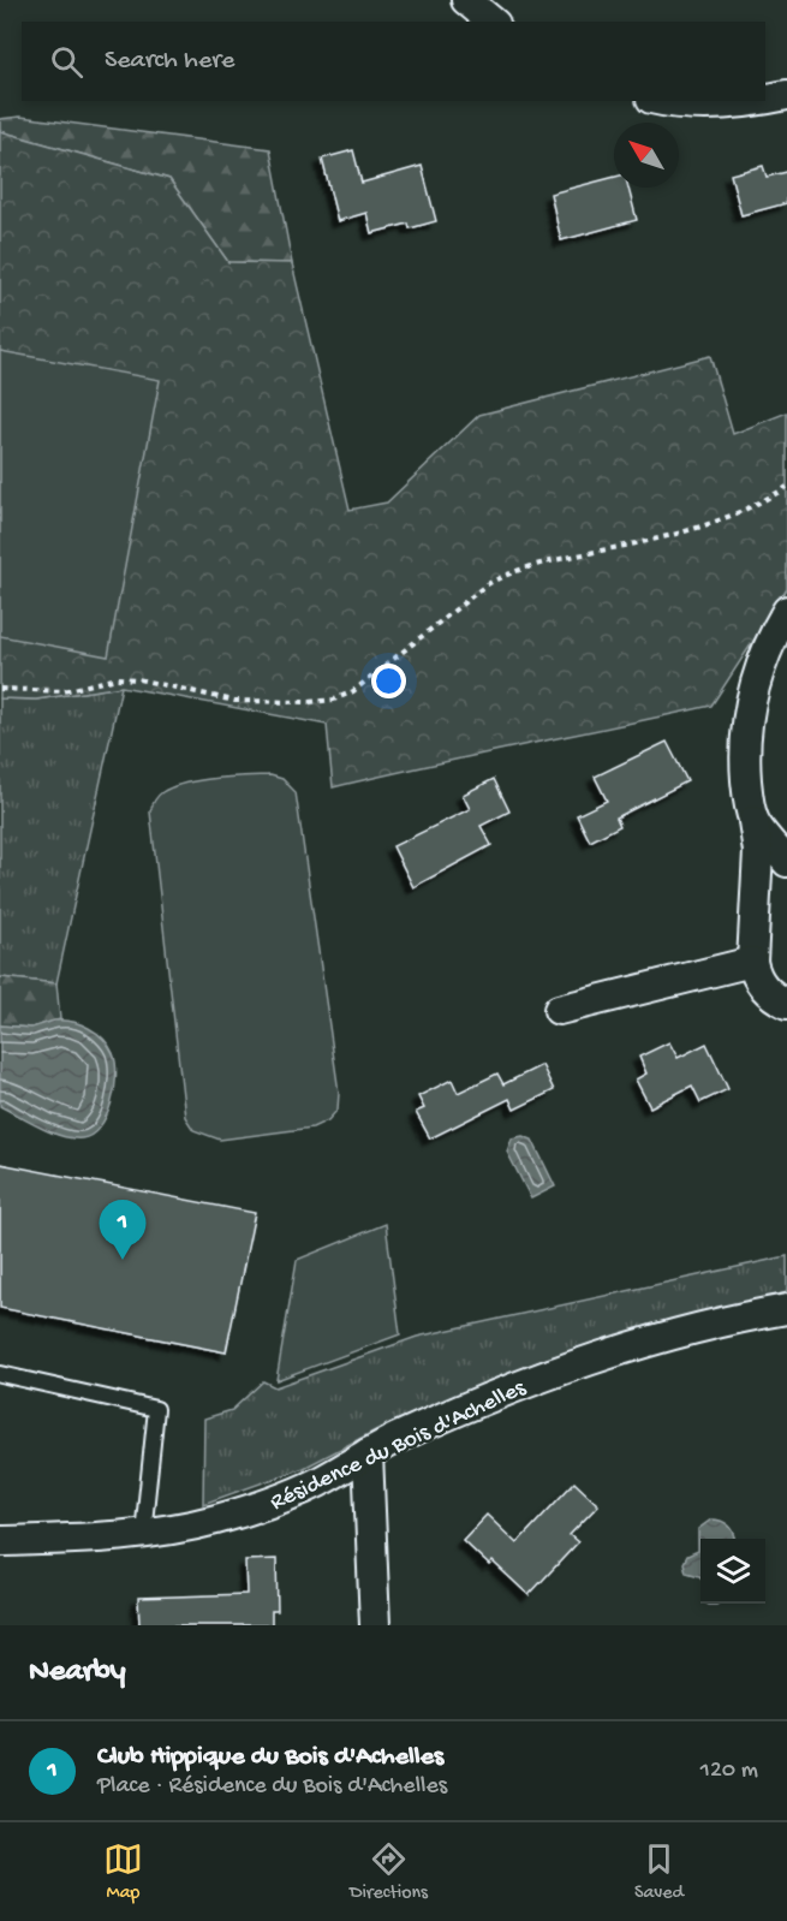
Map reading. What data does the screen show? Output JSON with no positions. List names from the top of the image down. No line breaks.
{"streets":{"street":["Résidence du Bois d'Achelles"]},"north":"top left","page":{"search":"Search here","pins":"1","heading":"Nearby","list":[{"mark":"1","name":"Club Hippique du Bois d'Achelles","note":"Place · Résidence du Bois d'Achelles","value":"120 m"}],"nav":["Map","Directions","Saved"]}}
